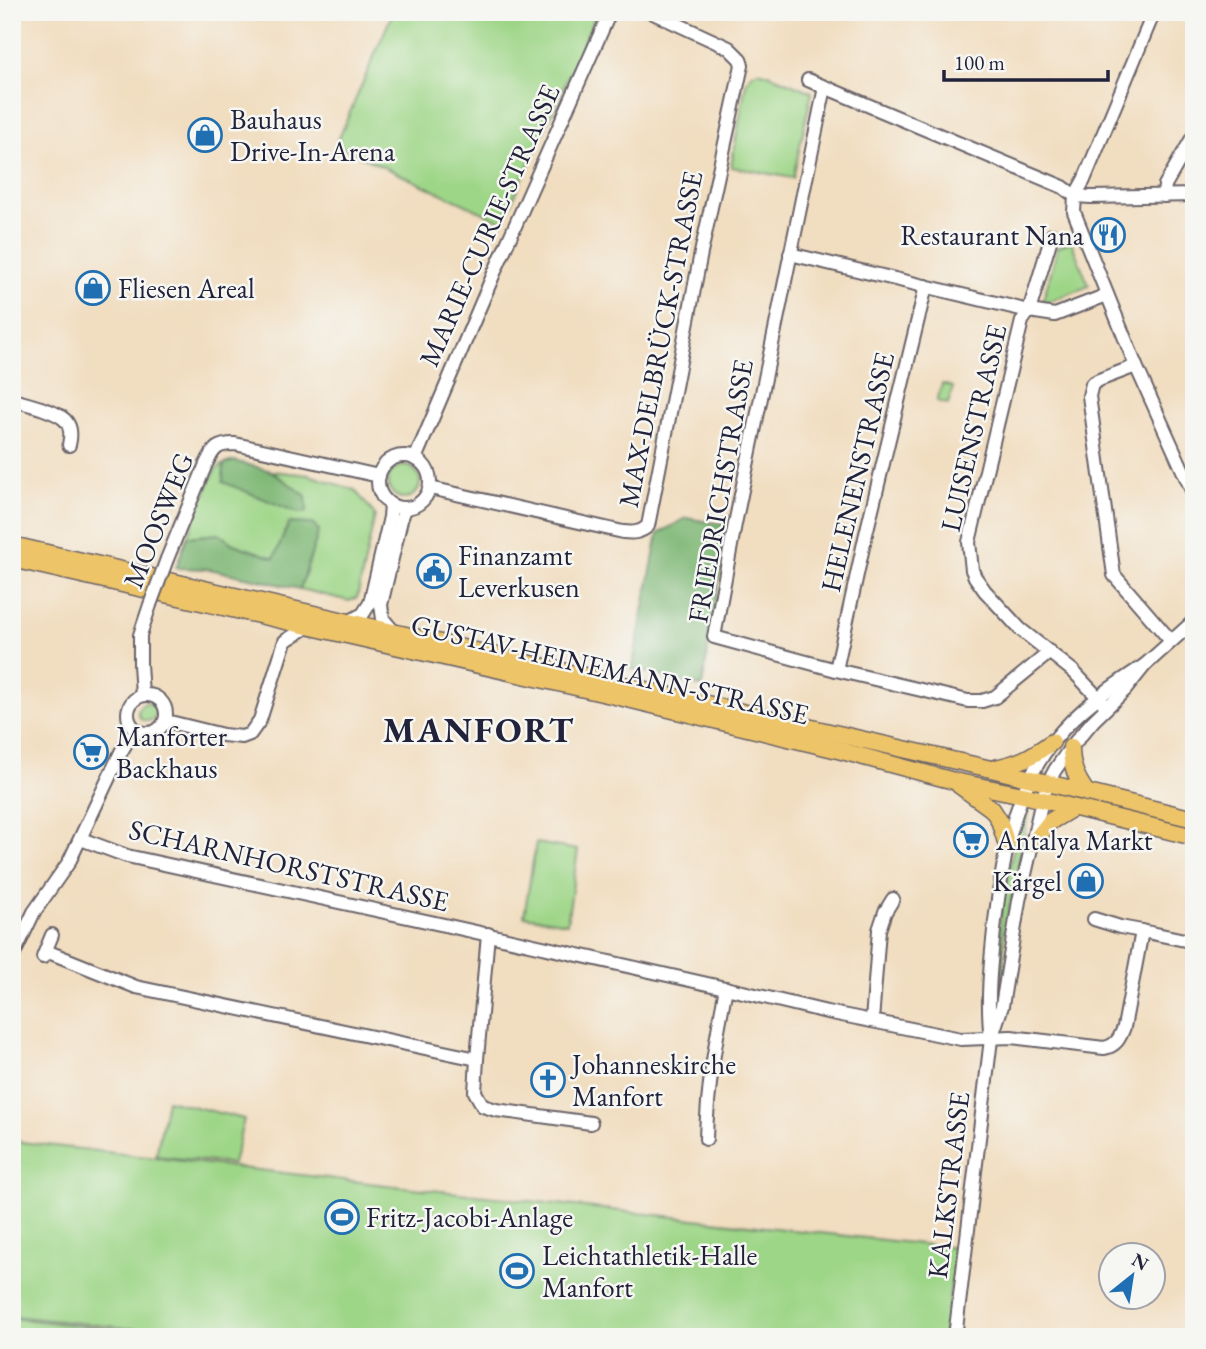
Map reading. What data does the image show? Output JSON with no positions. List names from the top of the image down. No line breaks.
{"streets":{"main road":["GUSTAV-HEINEMANN-STRASSE"],"street":["MARIE-CURIE-STRASSE","MAX-DELBRÜCK-STRASSE","LUISENSTRASSE","HELENENSTRASSE","FRIEDRICHSTRASSE","MOOSWEG","SCHARNHORSTSTRASSE","KALKSTRASSE"]},"crossings":[["MARIE-CURIE-STRASSE","MAX-DELBRÜCK-STRASSE"],["MARIE-CURIE-STRASSE","MOOSWEG"],["MAX-DELBRÜCK-STRASSE","MOOSWEG"],["LUISENSTRASSE","FRIEDRICHSTRASSE"],["LUISENSTRASSE","KALKSTRASSE"],["HELENENSTRASSE","FRIEDRICHSTRASSE"],["GUSTAV-HEINEMANN-STRASSE","KALKSTRASSE"],["SCHARNHORSTSTRASSE","KALKSTRASSE"]],"districts":["MANFORT"],"places":{"shop":["Bauhaus Drive-In-Arena","Fliesen Areal","Kärgel"],"restaurant":["Restaurant Nana"],"public building":["Finanzamt Leverkusen"],"supermarket":["Manforter Backhaus","Antalya Markt"],"church":["Johanneskirche Manfort"],"sports":["Fritz-Jacobi-Anlage","Leichtathletik-Halle Manfort"]},"scale_bar":"100 m","north":"top right"}
